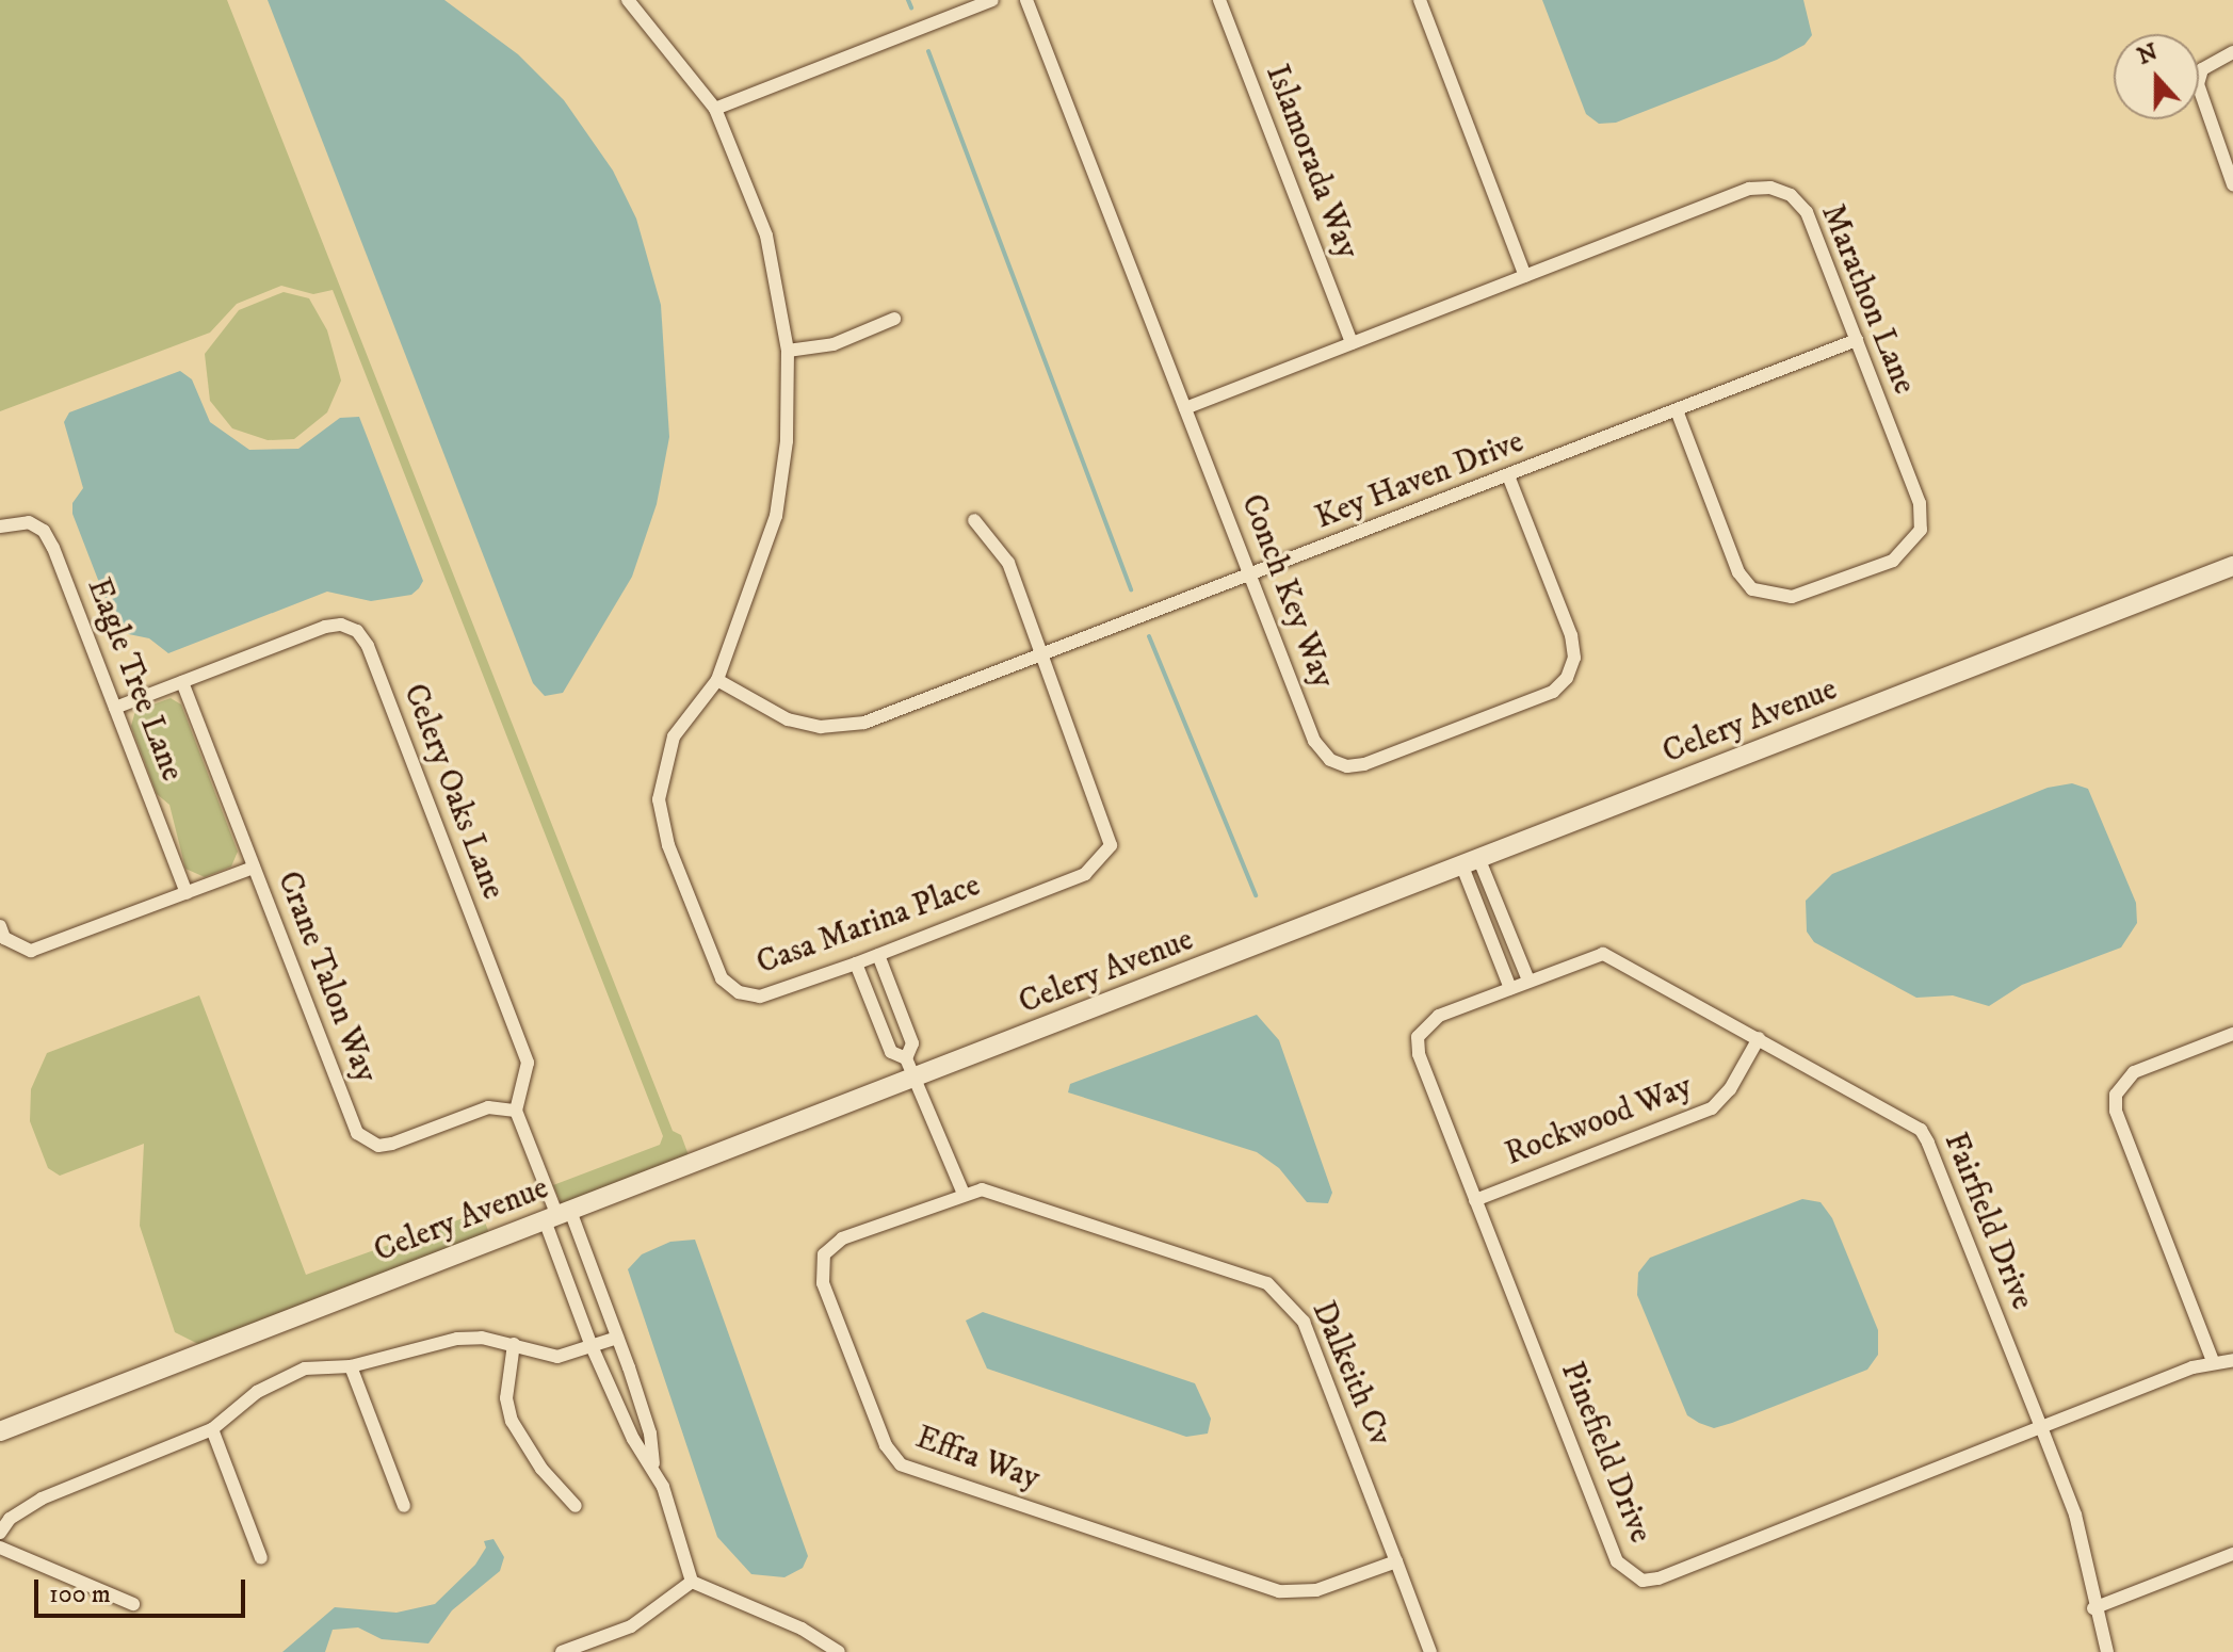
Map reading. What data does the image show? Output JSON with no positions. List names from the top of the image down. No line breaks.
{"streets":{"main road":["Celery Avenue"],"street":["Islamorada Way","Marathon Lane","Key Haven Drive","Conch Key Way","Eagle Tree Lane","Celery Oaks Lane","Casa Marina Place","Crane Talon Way","Rockwood Way","Fairfield Drive","Dalkeith Cv","Pinefield Drive","Effra Way"]},"crossings":[["Islamorada Way","Marathon Lane"],["Marathon Lane","Key Haven Drive"],["Marathon Lane","Conch Key Way"],["Key Haven Drive","Conch Key Way"],["Key Haven Drive","Casa Marina Place"],["Eagle Tree Lane","Celery Oaks Lane"],["Celery Oaks Lane","Crane Talon Way"],["Rockwood Way","Fairfield Drive"],["Rockwood Way","Pinefield Drive"],["Fairfield Drive","Pinefield Drive"],["Dalkeith Cv","Effra Way"]],"scale_bar":"100 m","north":"top"}
